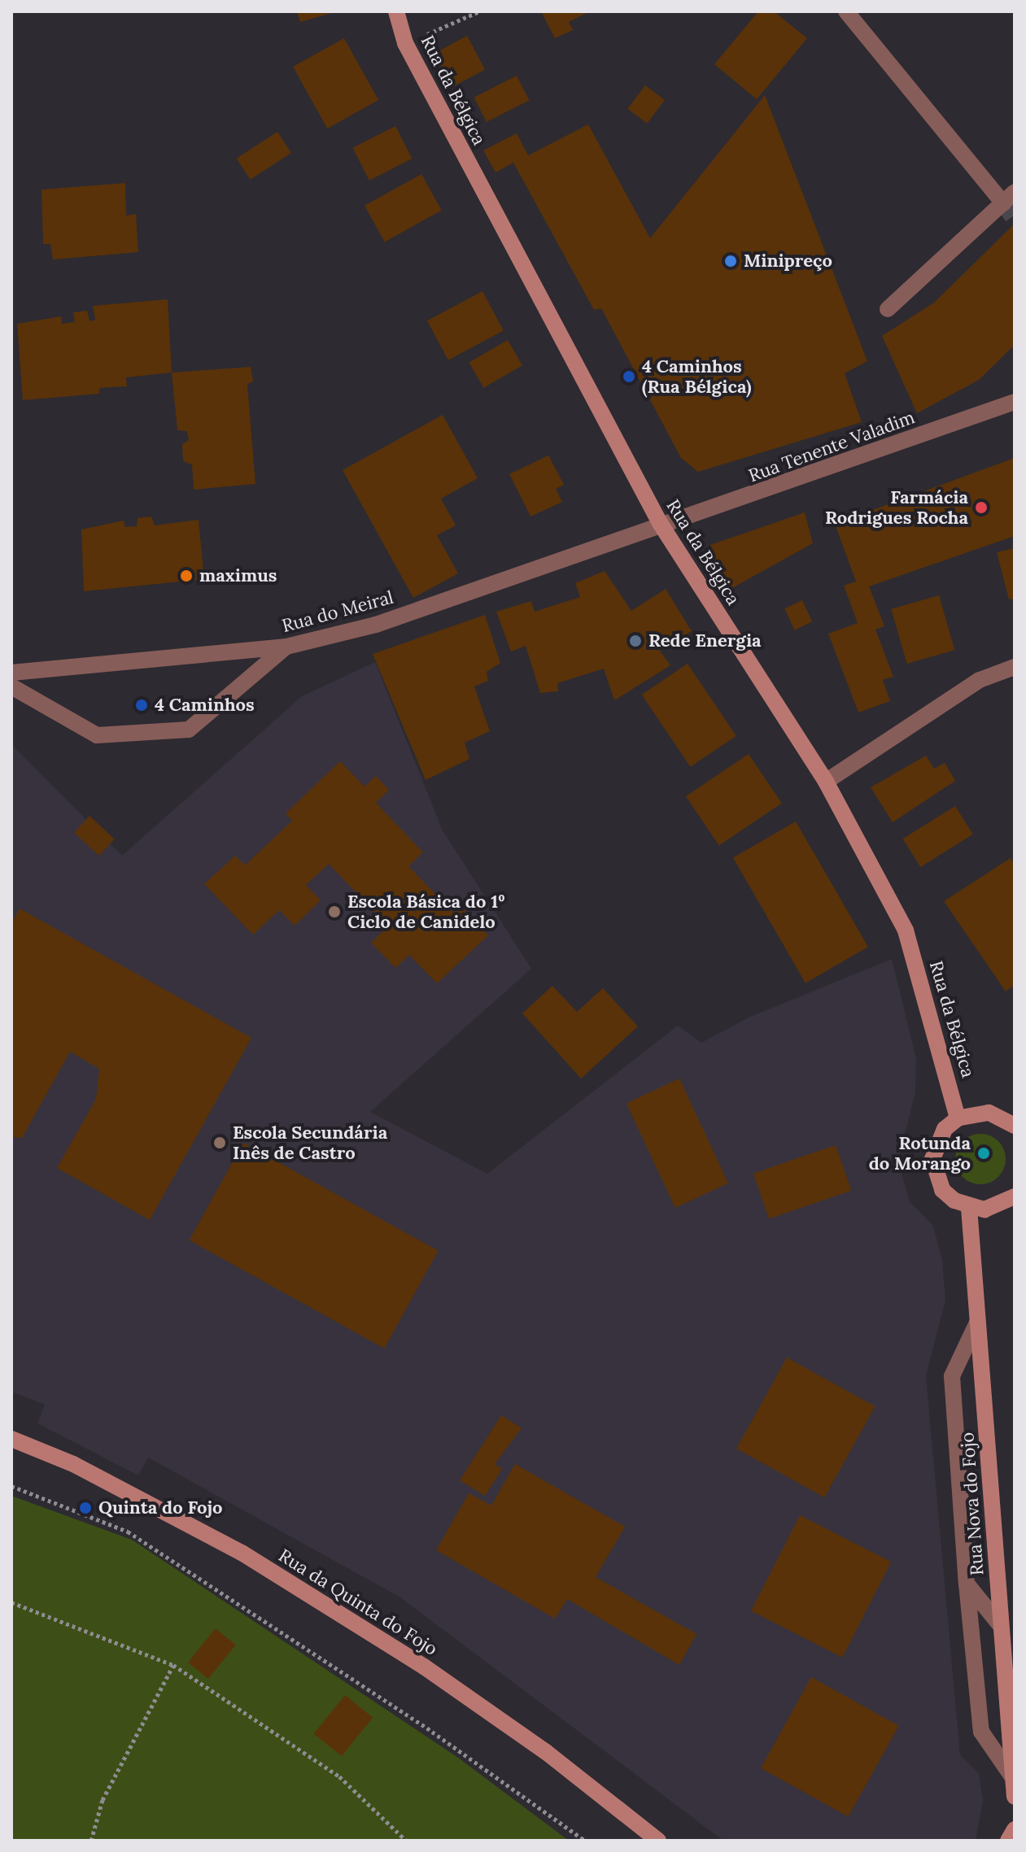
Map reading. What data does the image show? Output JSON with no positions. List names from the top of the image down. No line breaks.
{"streets":{"main road":["Rua da Bélgica","Rua Nova do Fojo","Rua da Quinta do Fojo"],"street":["Rua Tenente Valadim","Rua do Meiral"]},"crossings":[["Rua da Bélgica","Rua Tenente Valadim"],["Rua da Bélgica","Rua do Meiral"],["Rua Tenente Valadim","Rua do Meiral"]],"places":["Minipreço","4 Caminhos (Rua Bélgica)","Farmácia Rodrigues Rocha","maximus","Rede Energia","4 Caminhos","Escola Básica do 1º Ciclo de Canidelo","Escola Secundária Inês de Castro","Rotunda do Morango","Quinta do Fojo"]}
